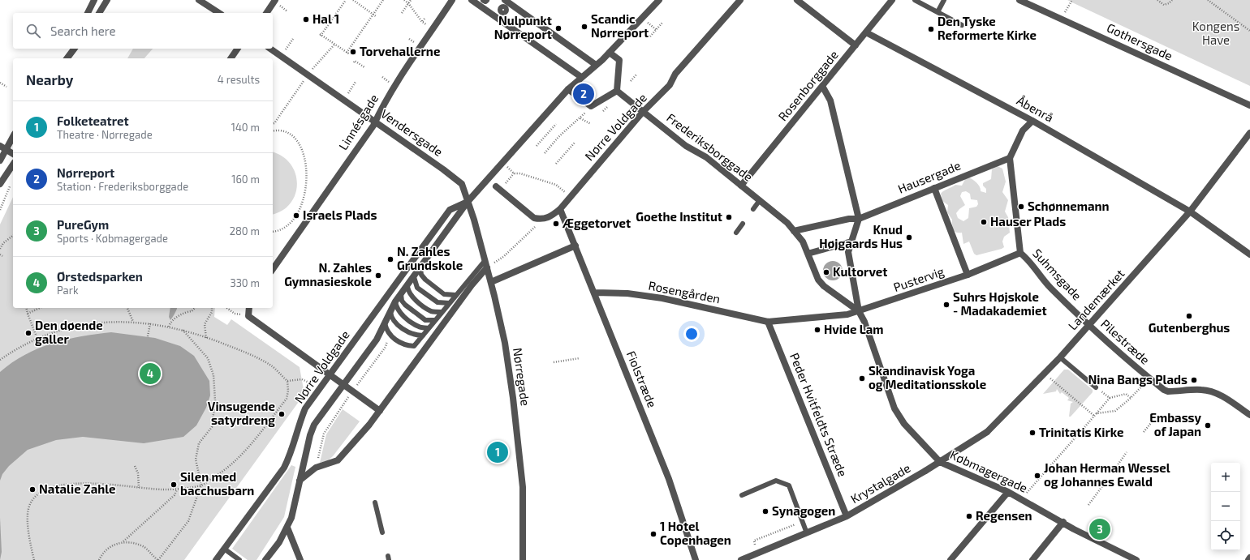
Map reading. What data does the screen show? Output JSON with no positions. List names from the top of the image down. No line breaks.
{"streets":{"street":["Gothersgade","Rosenborggade","Åbenrå","Linnésgade","Nørre Voldgade","Vendersgade","Frederiksborggade","Hausergade","Suhmsgade","Pustervig","Rosengården","Landemærket","Pilestræde","Nørregade","Fiolstræde","Peder Hvitfeldts Stræde","Købmagergade","Krystalgade"]},"crossings":[["Rosenborggade","Åbenrå"],["Rosenborggade","Frederiksborggade"],["Åbenrå","Landemærket"],["Linnésgade","Vendersgade"],["Nørre Voldgade","Vendersgade"],["Nørre Voldgade","Frederiksborggade"],["Nørre Voldgade","Nørregade"],["Nørre Voldgade","Fiolstræde"],["Vendersgade","Nørregade"],["Suhmsgade","Landemærket"],["Suhmsgade","Pilestræde"],["Pustervig","Købmagergade"],["Rosengården","Fiolstræde"],["Rosengården","Peder Hvitfeldts Stræde"],["Landemærket","Pilestræde"],["Landemærket","Købmagergade"],["Landemærket","Krystalgade"],["Peder Hvitfeldts Stræde","Krystalgade"],["Købmagergade","Krystalgade"]],"parks":["Kongens Have"],"places":["Hal 1","Scandic Nørreport","Nulpunkt Nørreport","Den Tyske Reformerte Kirke","Torvehallerne","Schønnemann","Israels Plads","Goethe Institut","Hauser Plads","Æggetorvet","Knud Højgaards Hus","N. Zahles Grundskole","Kultorvet","N. Zahles Gymnasieskole","Suhrs Højskole - Madakademiet","Gutenberghus","Hvide Lam","Den døende galler","Skandinavisk Yoga og Meditationsskole","Nina Bangs Plads","Vinsugende satyrdreng","Embassy of Japan","Trinitatis Kirke","Johan Herman Wessel og Johannes Ewald","Silen med bacchusbarn","Natalie Zahle","Synagogen","Regensen","1 Hotel Copenhagen"],"page":{"search":"Search here","heading":["Nearby","4 results"],"pins":["2","4","1","3"],"list":[{"mark":"1","name":"Folketeatret","note":"Theatre · Nørregade","value":"140 m"},{"mark":"2","name":"Nørreport","note":"Station · Frederiksborggade","value":"160 m"},{"mark":"3","name":"PureGym","note":"Sports · Købmagergade","value":"280 m"},{"mark":"4","name":"Ørstedsparken","note":"Park","value":"330 m"}],"map_buttons":["+","−"]}}
